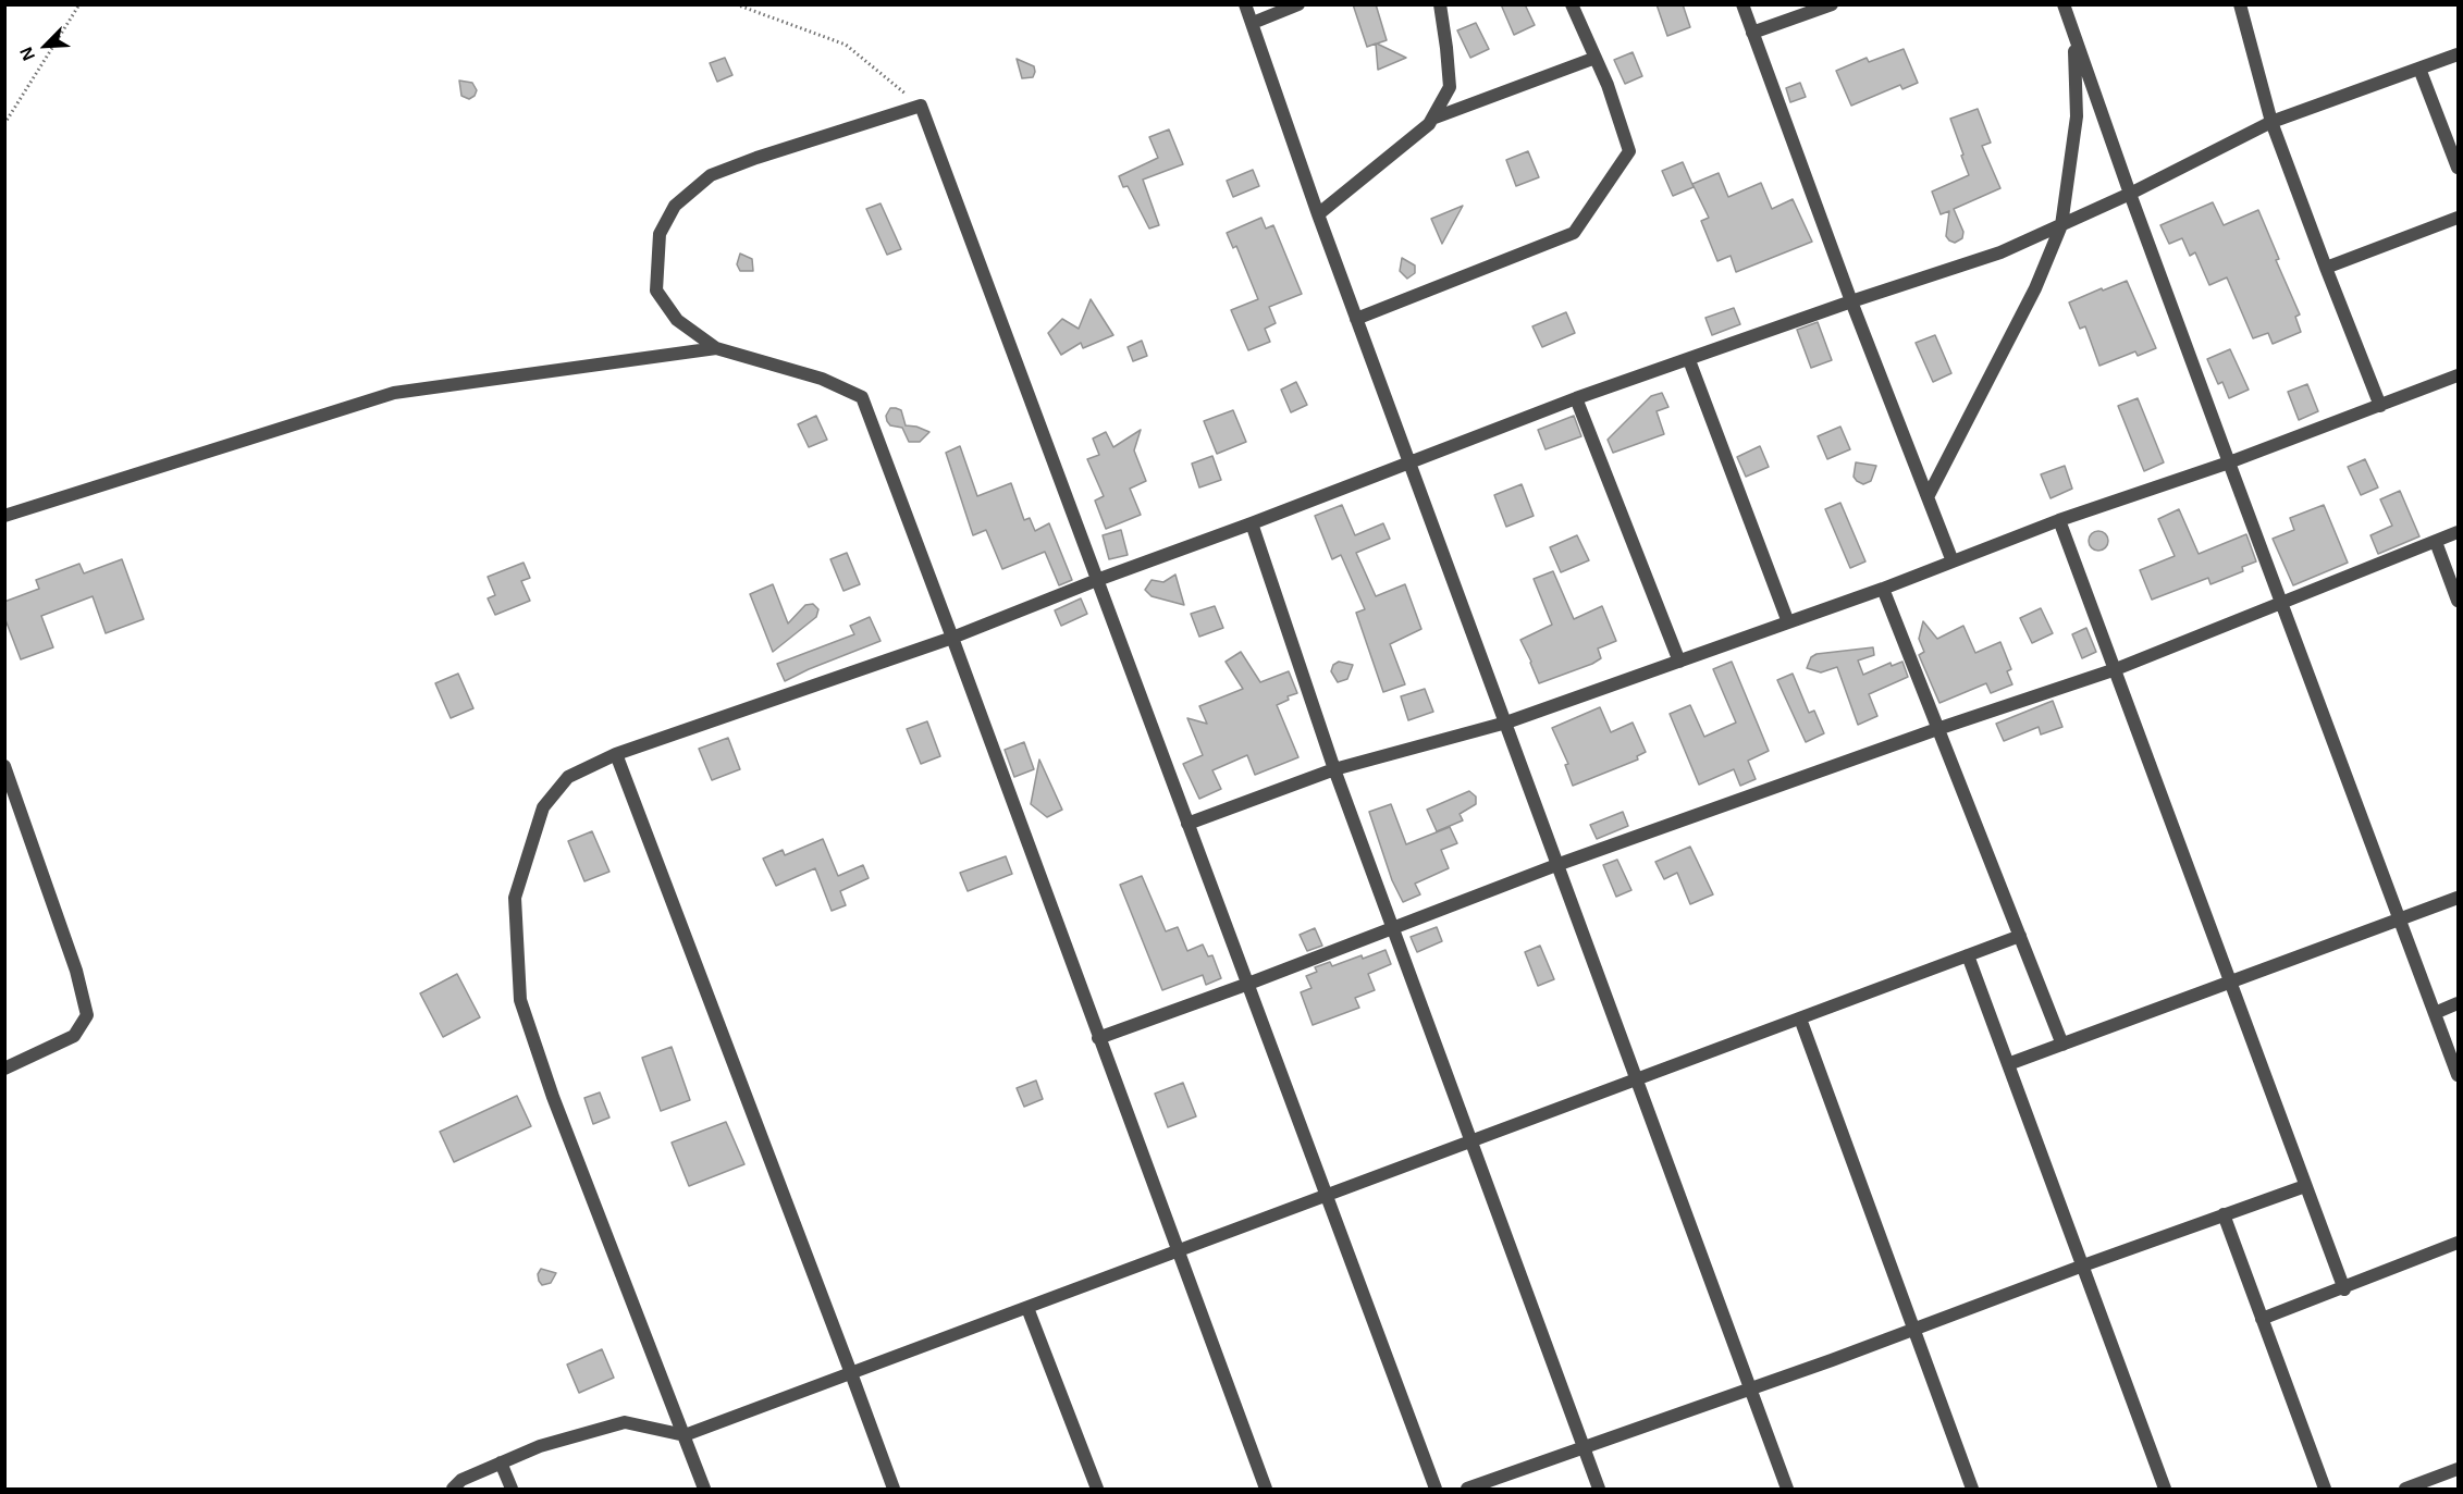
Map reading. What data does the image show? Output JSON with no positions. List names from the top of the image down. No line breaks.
{"north":"bottom left"}
